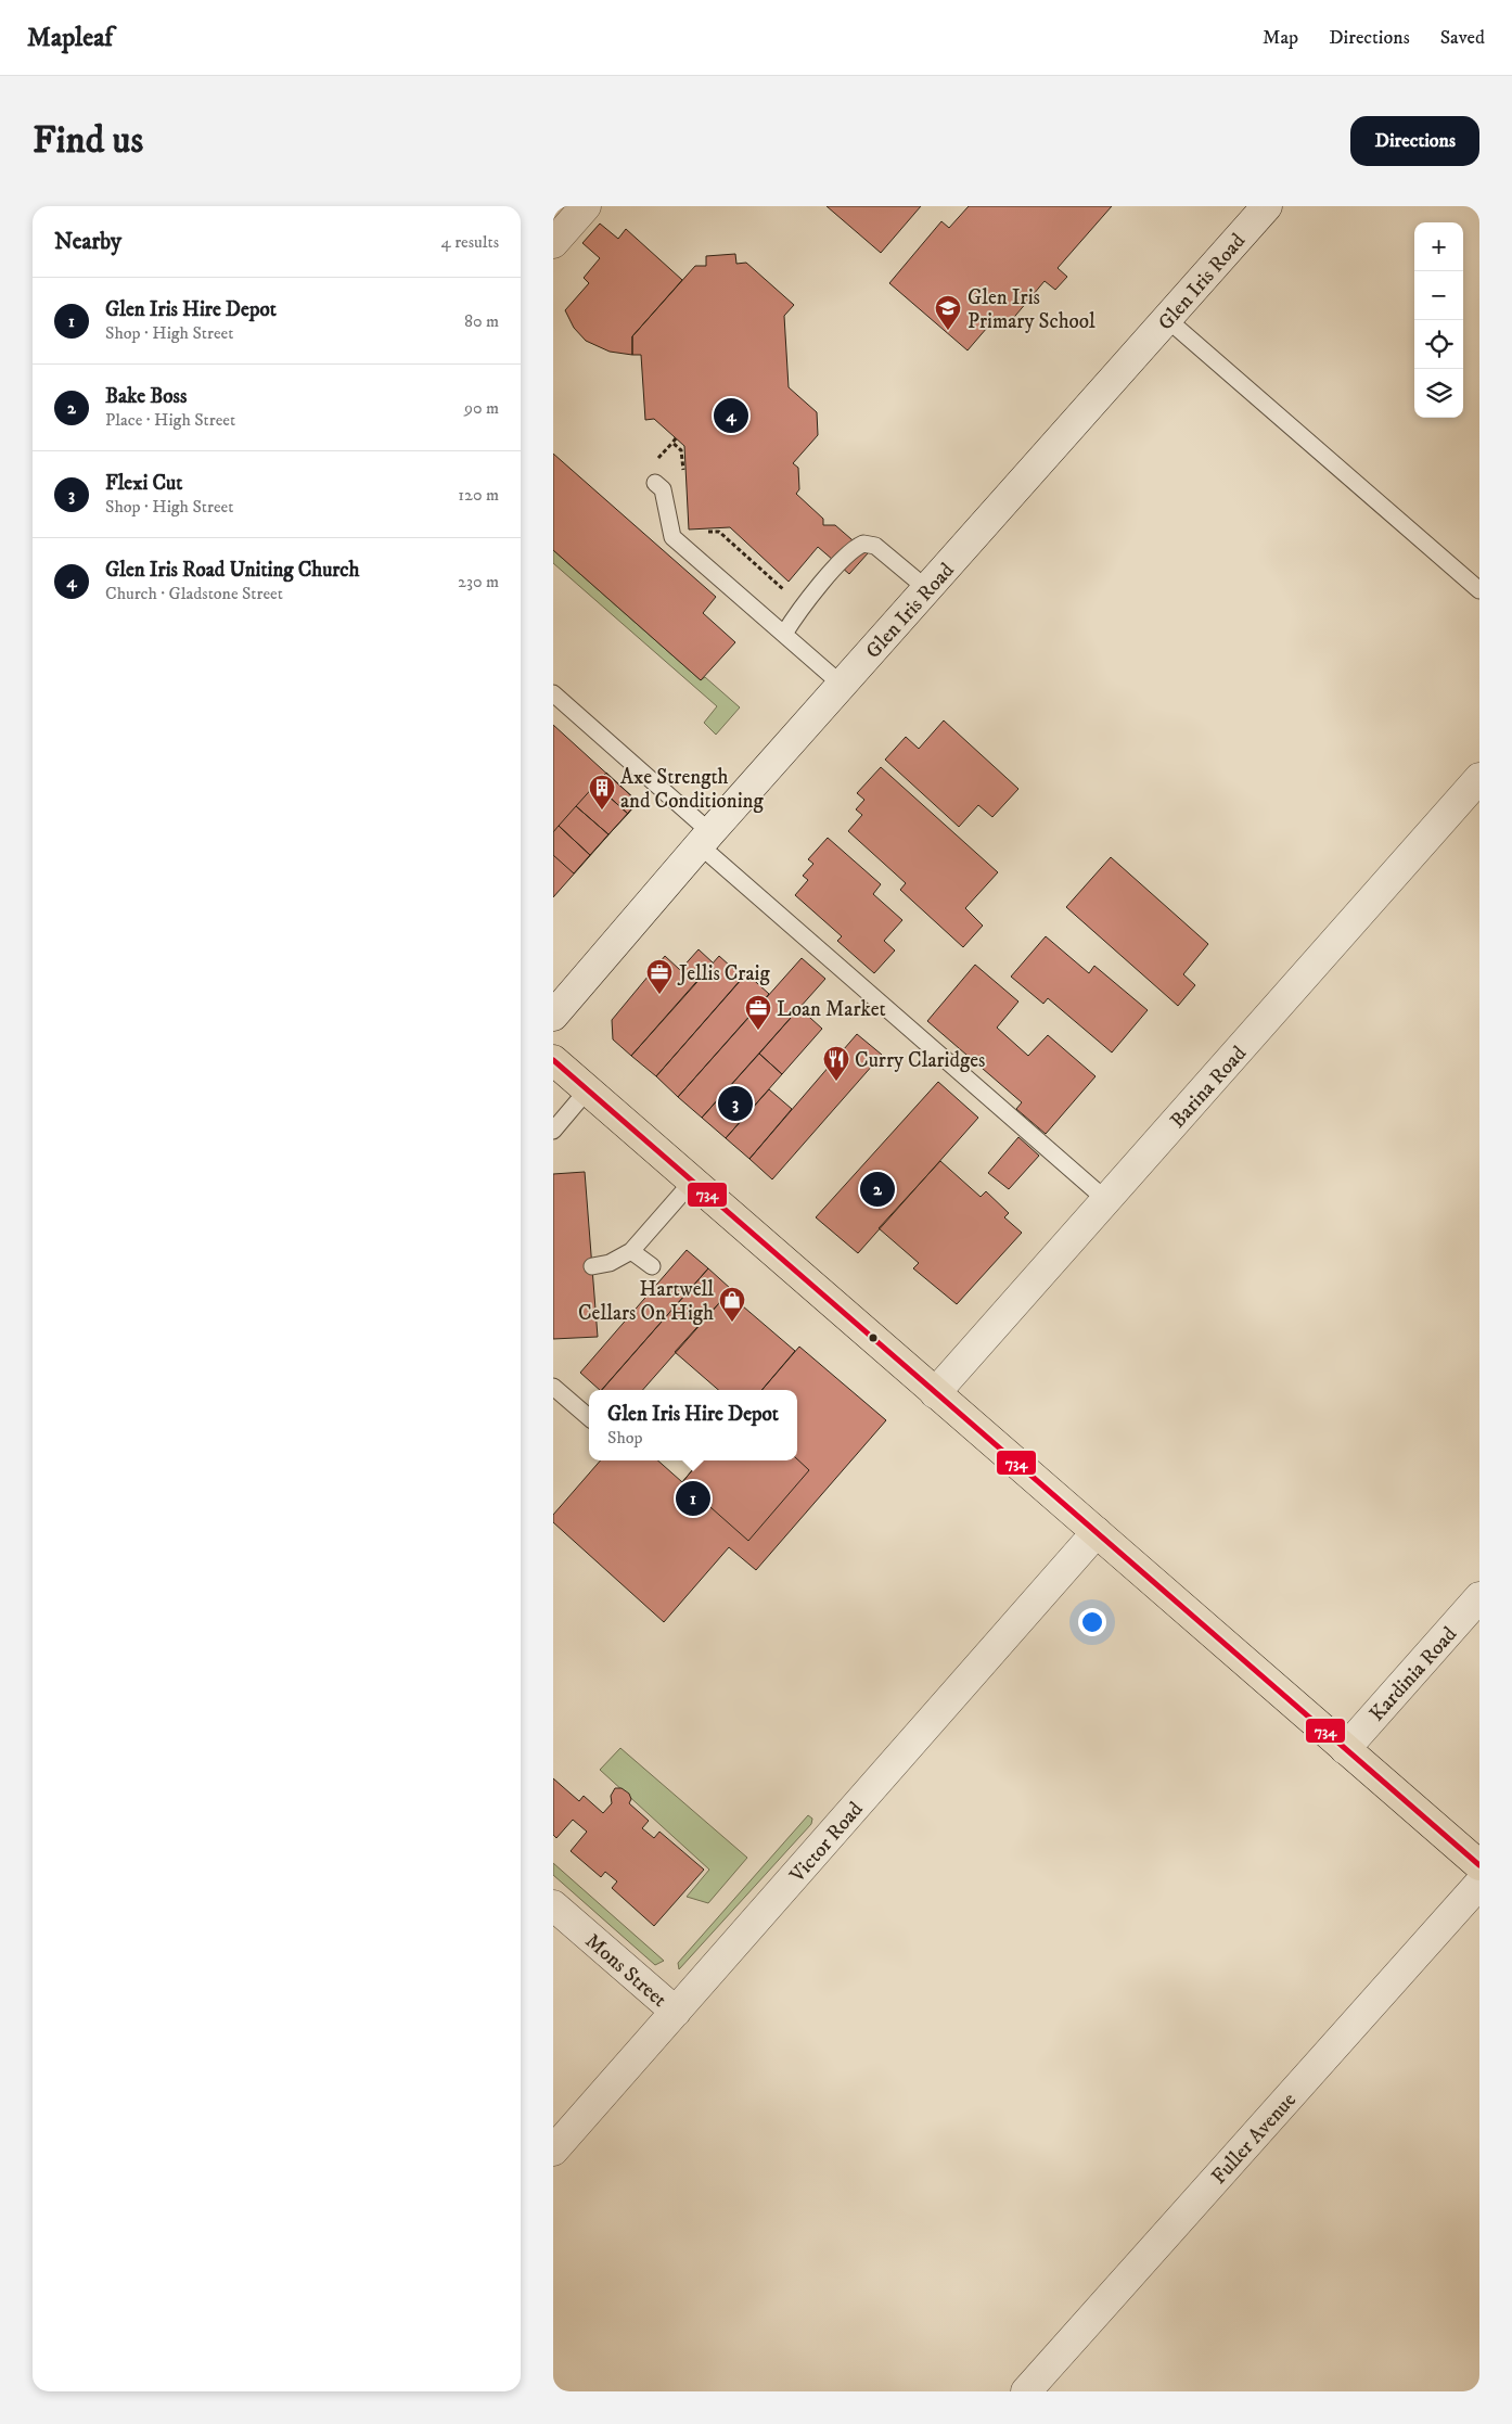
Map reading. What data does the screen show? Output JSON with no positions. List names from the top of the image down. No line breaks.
{"streets":{"street":["Glen Iris Road","Barina Road","Kardinia Road","Victor Road","Mons Street","Fuller Avenue"]},"crossings":[["Victor Road","Mons Street"]],"places":{"school or university":["Glen Iris Primary School"],"building":["Axe Strength and Conditioning"],"office":["Jellis Craig","Loan Market"],"restaurant":["Curry Claridges"],"shop":["Hartwell Cellars On High"]},"lines":["transit line 734"],"page":{"header":"Mapleaf","nav":["Map","Directions","Saved"],"buttons":"Directions","title":"Find us","heading":["Nearby","4 results"],"map_buttons":["+","−"],"list":[{"mark":"1","name":"Glen Iris Hire Depot","note":"Shop · High Street","value":"80 m"},{"mark":"2","name":"Bake Boss","note":"Place · High Street","value":"90 m"},{"mark":"3","name":"Flexi Cut","note":"Shop · High Street","value":"120 m"},{"mark":"4","name":"Glen Iris Road Uniting Church","note":"Church · Gladstone Street","value":"230 m"}],"pins":["4","3","2","1"],"popup":["Glen Iris Hire Depot","Shop"]}}
